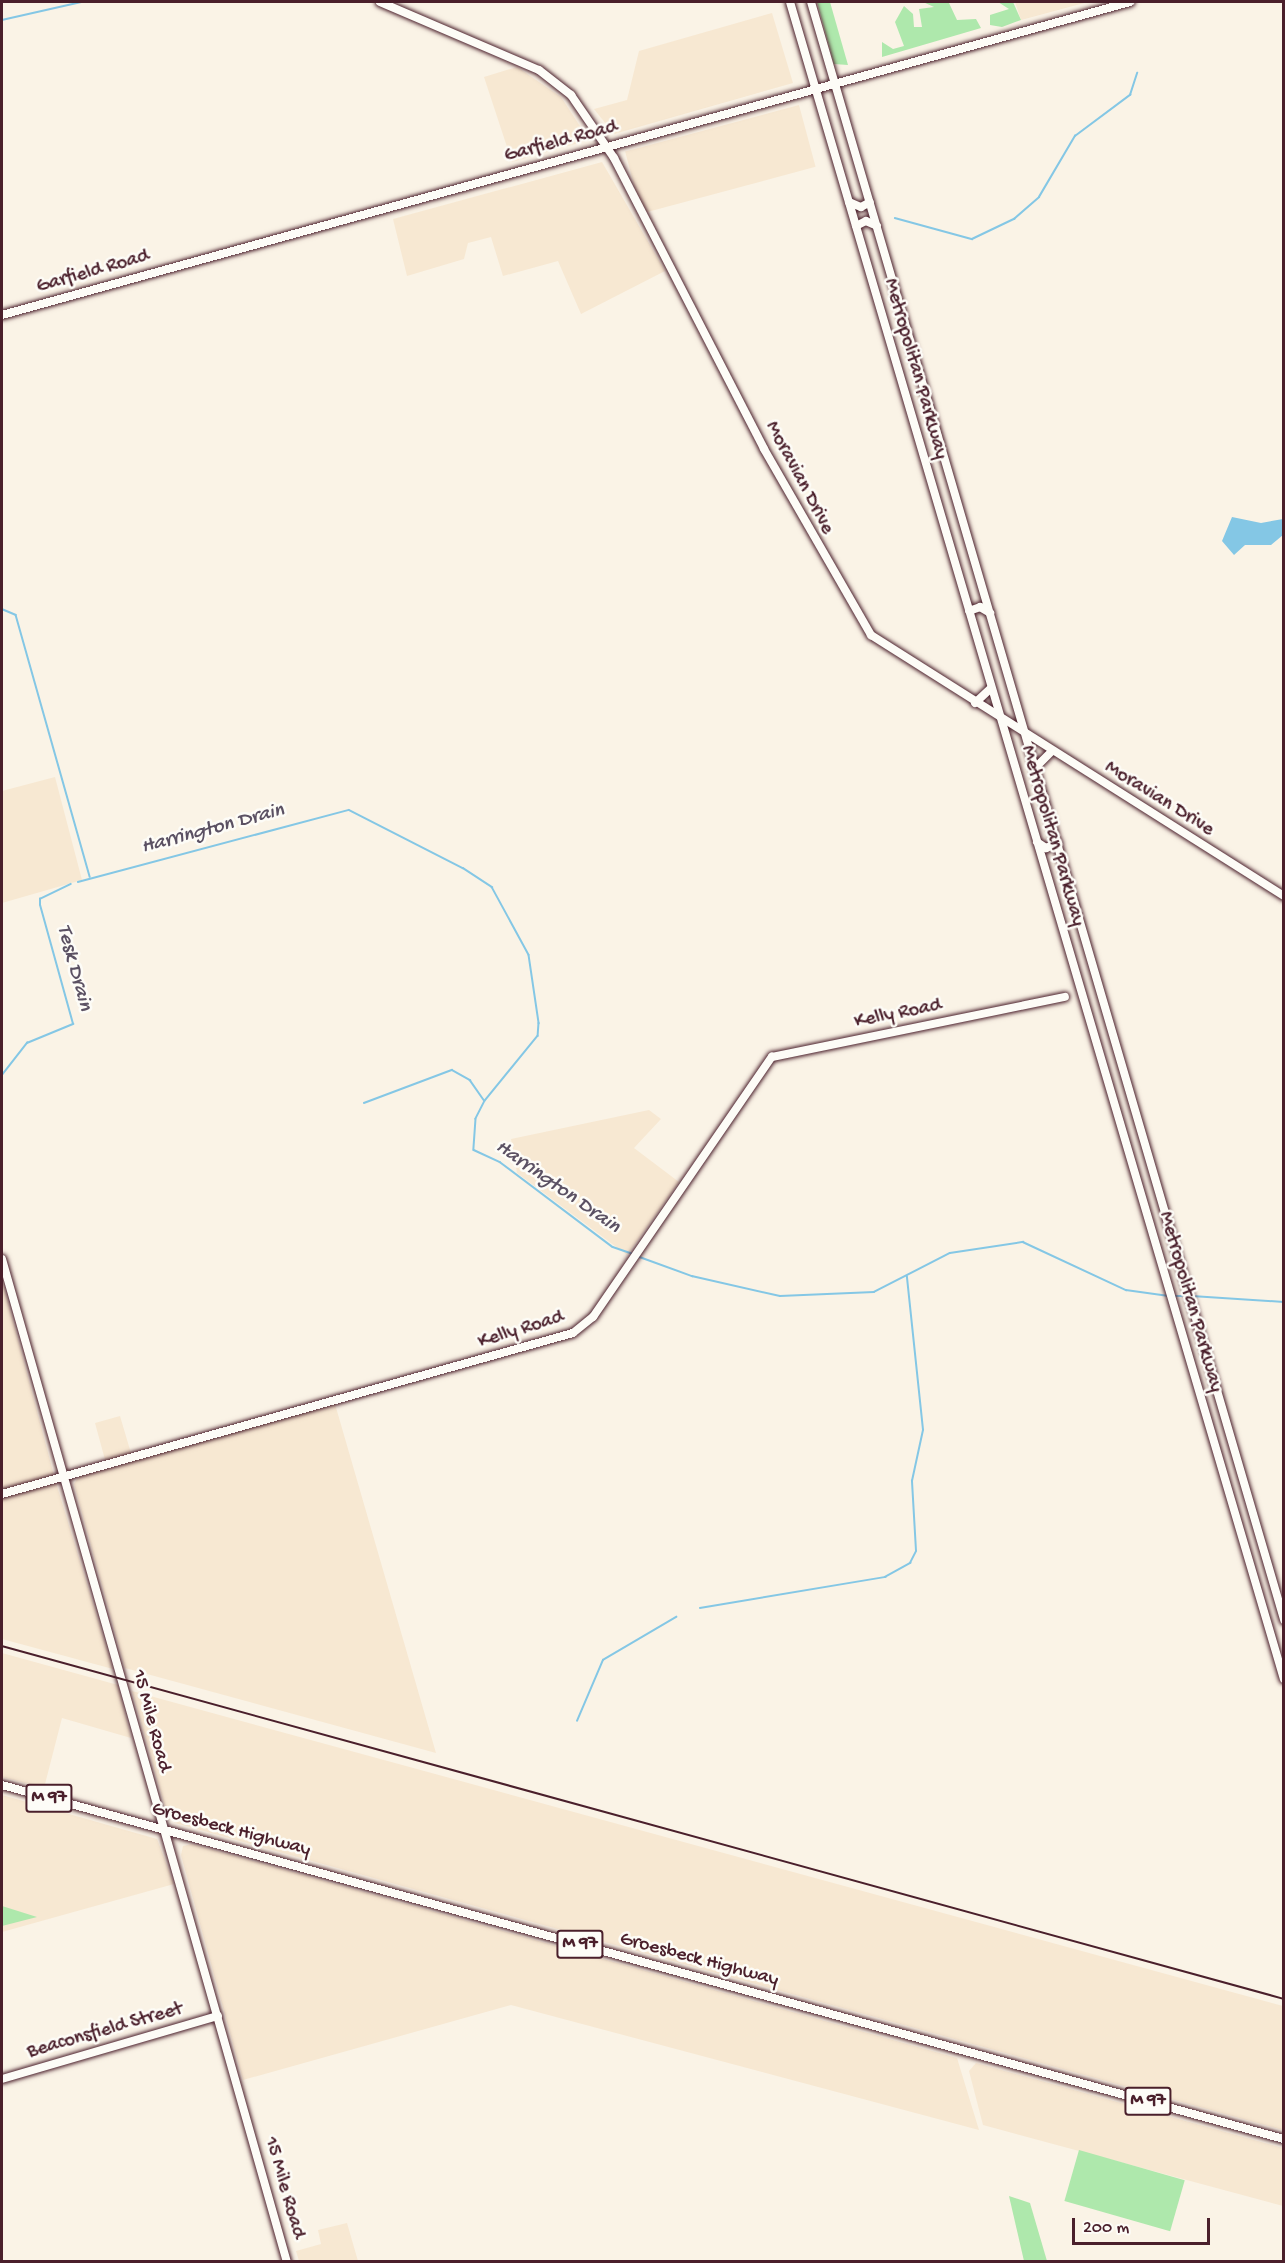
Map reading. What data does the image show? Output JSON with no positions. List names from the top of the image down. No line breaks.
{"streets":{"main road":["Metropolitan Parkway","M 97","Groesbeck Highway"],"street":["Garfield Road","Moravian Drive","Kelly Road","15 Mile Road","Beaconsfield Street"]},"crossings":[["Garfield Road","Metropolitan Parkway"],["Garfield Road","Moravian Drive"],["Metropolitan Parkway","Moravian Drive"],["Kelly Road","15 Mile Road"],["15 Mile Road","Groesbeck Highway"],["15 Mile Road","Beaconsfield Street"]],"water":["Harrington Drain","Tesk Drain"],"scale_bar":"200 m"}
